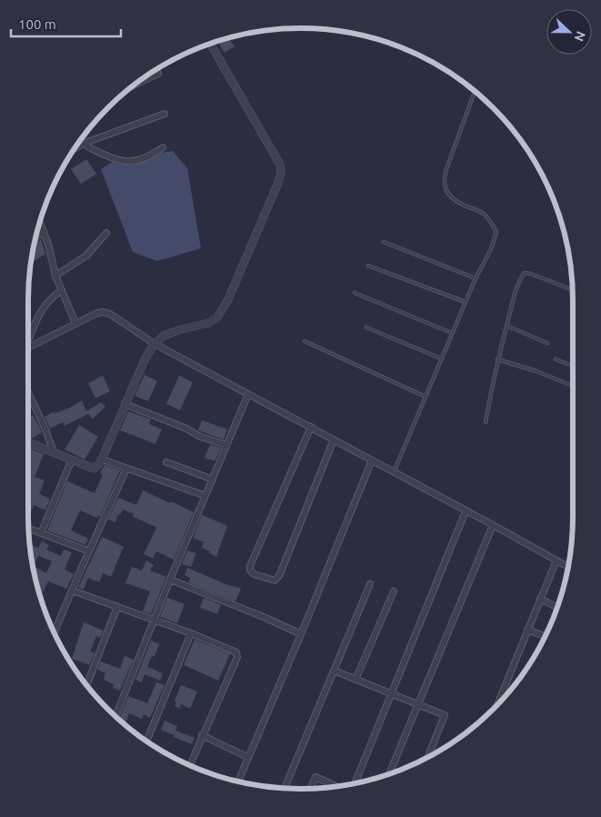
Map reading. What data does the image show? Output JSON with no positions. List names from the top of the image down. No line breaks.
{"scale_bar":"100 m","north":"right"}
